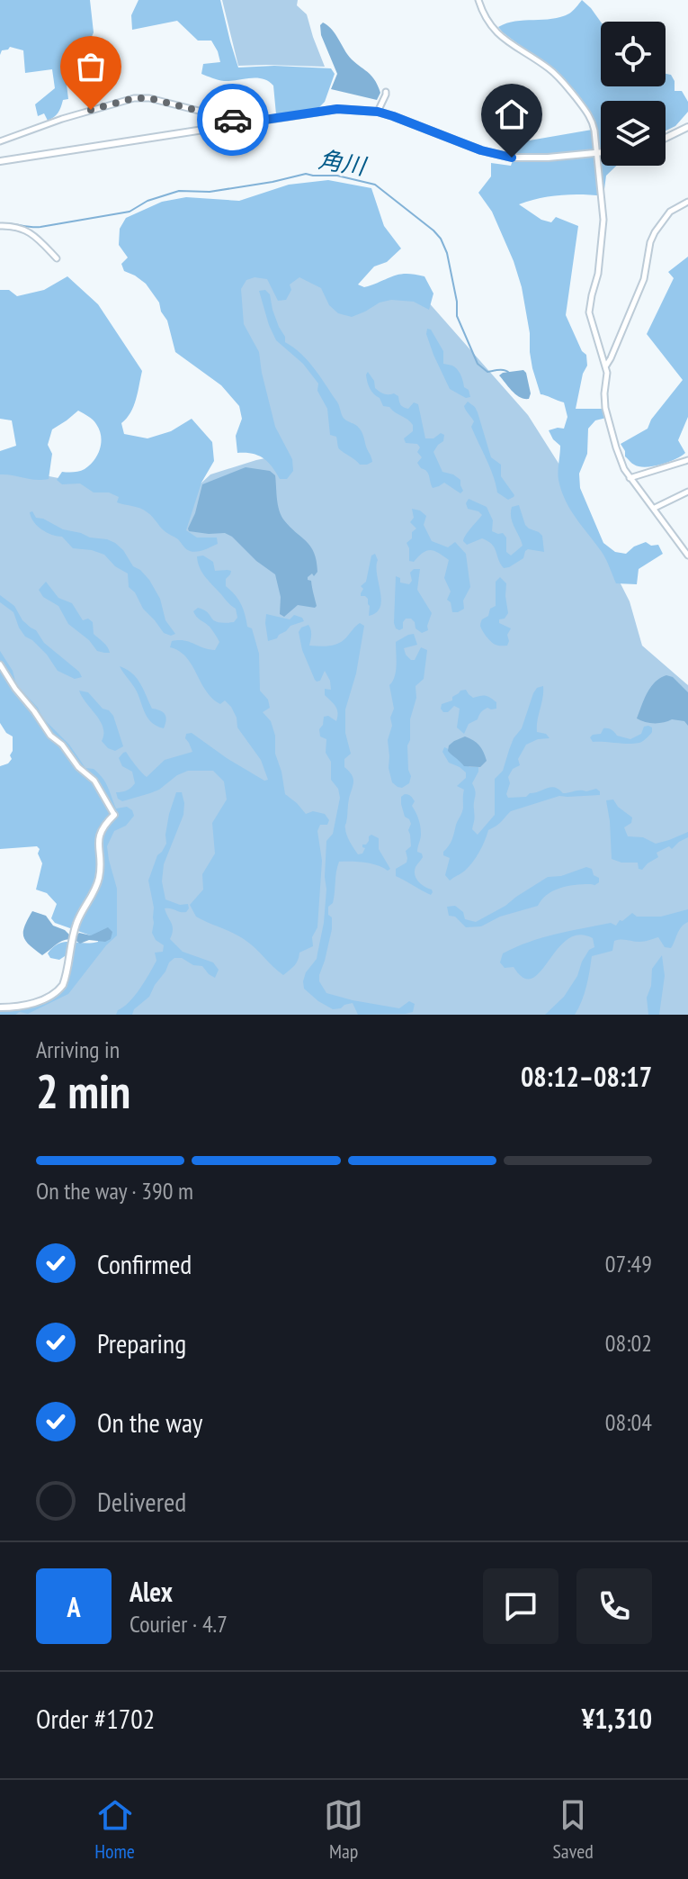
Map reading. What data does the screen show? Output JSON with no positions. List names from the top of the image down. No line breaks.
{"water":["角川"],"page":{"heading":["2 min","Arriving in","08:12–08:17"],"panel":["Alex","Courier · 4.7","Order #1702","¥1,310"],"bar":"On the way · 390 m","list":[["Confirmed","07:49"],["Preparing","08:02"],["On the way","08:04"],"Delivered"],"round":"A","tabs":["Home","Map","Saved"]}}
